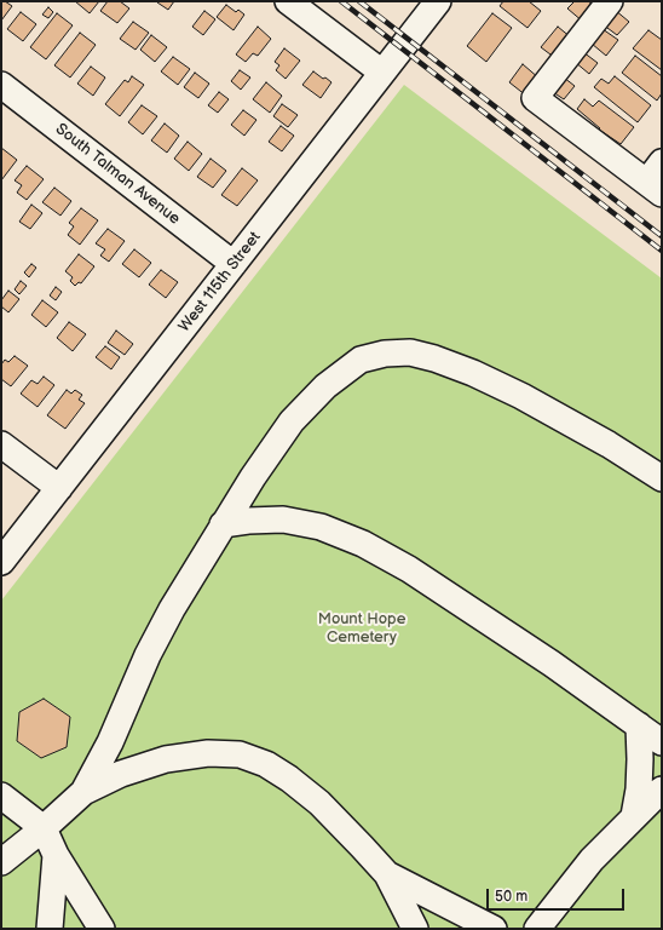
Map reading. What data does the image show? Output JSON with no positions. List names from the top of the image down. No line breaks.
{"streets":{"street":["South Talman Avenue","West 115th Street"]},"crossings":[["South Talman Avenue","West 115th Street"]],"parks":["Mount Hope Cemetery"],"scale_bar":"50 m"}
